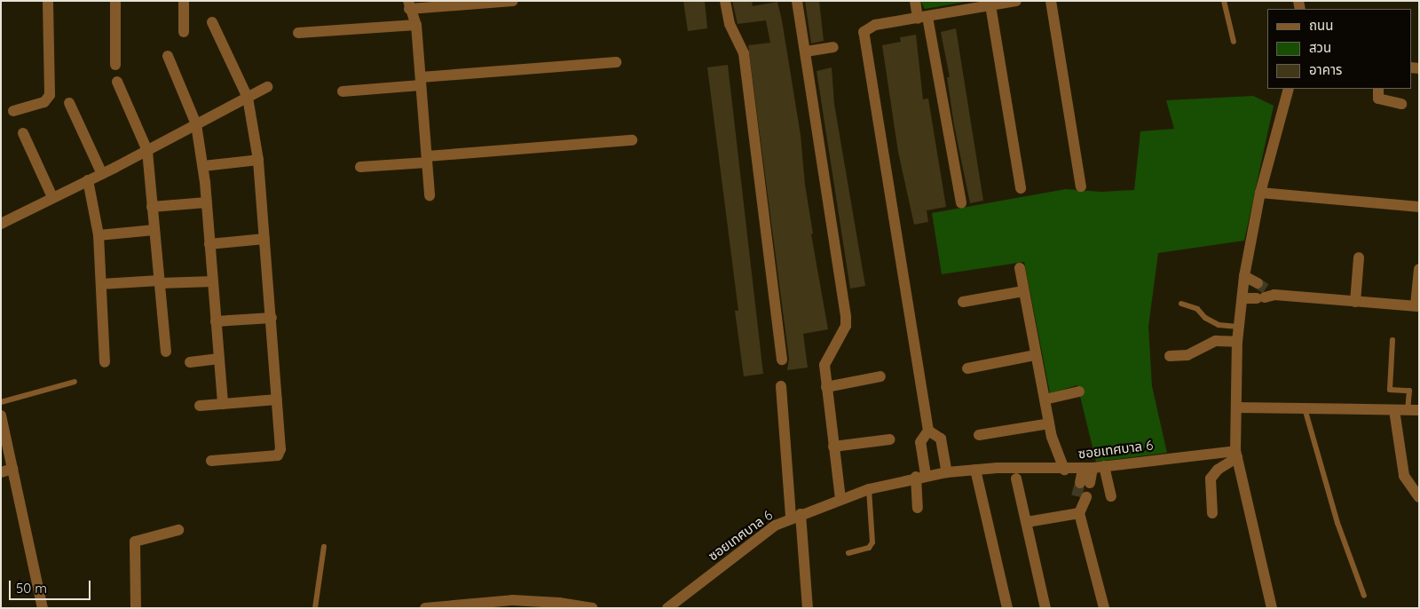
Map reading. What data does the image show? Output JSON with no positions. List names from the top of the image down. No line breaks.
{"streets":{"street":["ซอยเทศบาล 6"]},"legend":["ถนน","สวน","อาคาร"],"scale_bar":"50 m"}
